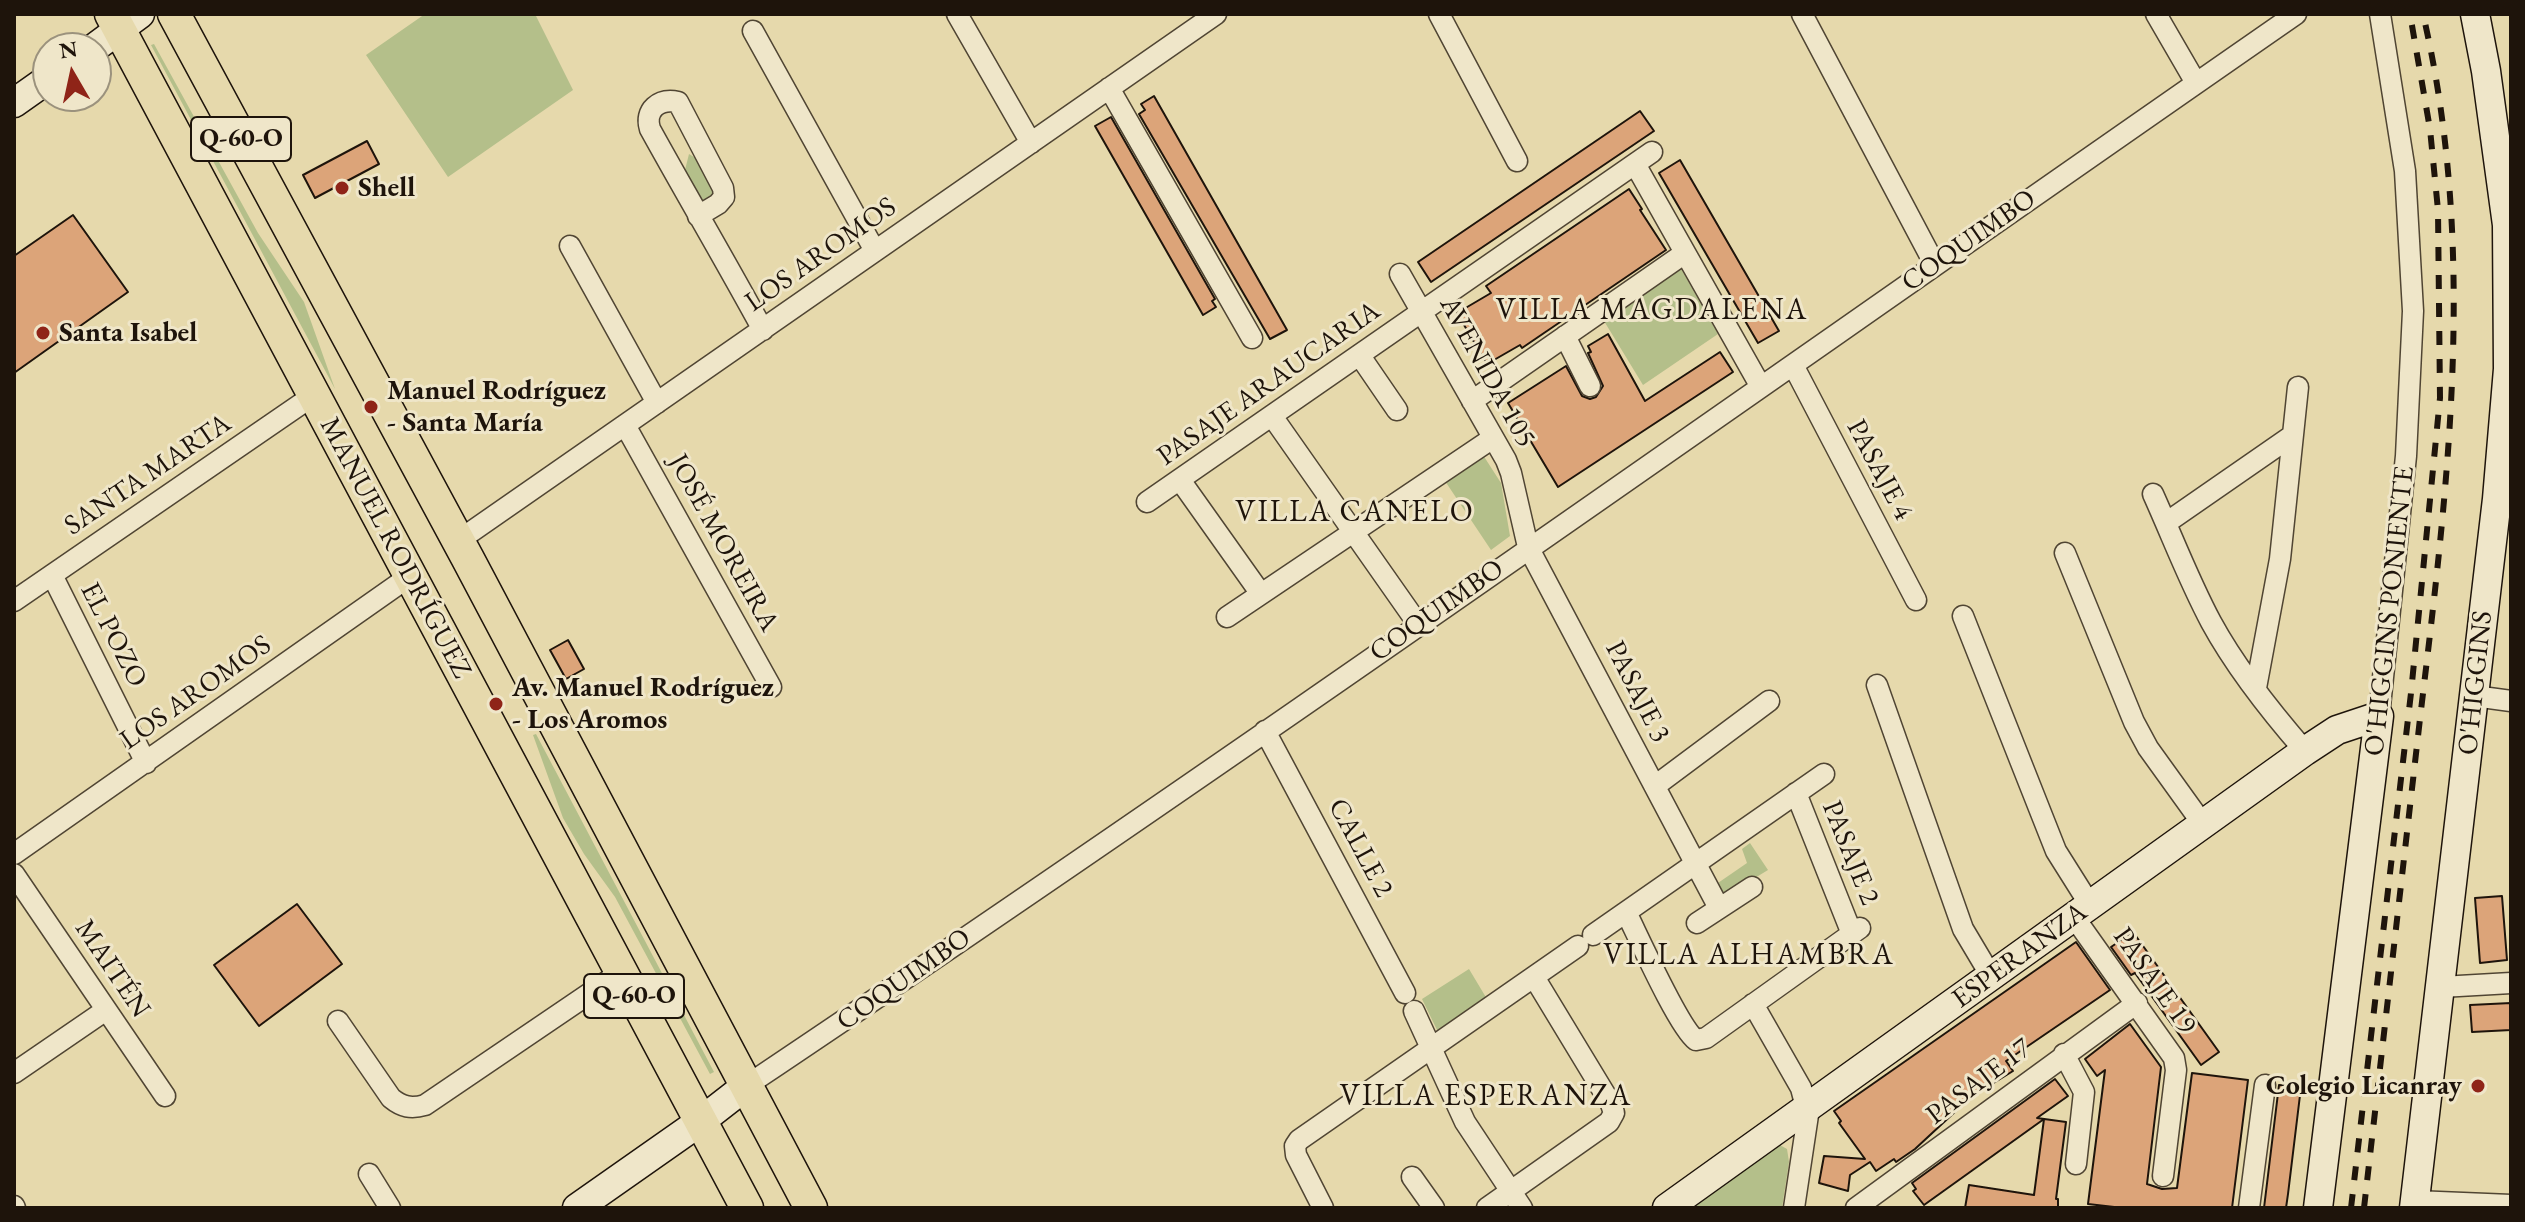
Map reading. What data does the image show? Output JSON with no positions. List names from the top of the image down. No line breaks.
{"streets":{"main road":["Q-60-O","MANUEL RODRÍGUEZ"],"street":["COQUIMBO","LOS AROMOS","AVENIDA 105","PASAJE ARAUCARIA","PASAJE 4","SANTA MARTA","JOSÉ MOREIRA","O'HIGGINS PONIENTE","EL POZO","O'HIGGINS","PASAJE 3","CALLE 2","PASAJE 2","ESPERANZA","MAITÉN","PASAJE 19","PASAJE 17"]},"crossings":[["COQUIMBO","AVENIDA 105"],["COQUIMBO","PASAJE 4"],["COQUIMBO","MANUEL RODRÍGUEZ"],["COQUIMBO","PASAJE 3"],["COQUIMBO","CALLE 2"],["LOS AROMOS","JOSÉ MOREIRA"],["LOS AROMOS","MANUEL RODRÍGUEZ"],["LOS AROMOS","EL POZO"],["AVENIDA 105","PASAJE ARAUCARIA"],["AVENIDA 105","PASAJE 3"],["SANTA MARTA","MANUEL RODRÍGUEZ"],["SANTA MARTA","EL POZO"],["O'HIGGINS PONIENTE","ESPERANZA"],["ESPERANZA","PASAJE 19"],["PASAJE 19","PASAJE 17"]],"districts":["VILLA MAGDALENA","VILLA CANELO","VILLA ALHAMBRA","VILLA ESPERANZA"],"places":["Shell","Santa Isabel","Manuel Rodríguez - Santa María","Av. Manuel Rodríguez - Los Aromos","Colegio Licanray"],"north":"top"}
